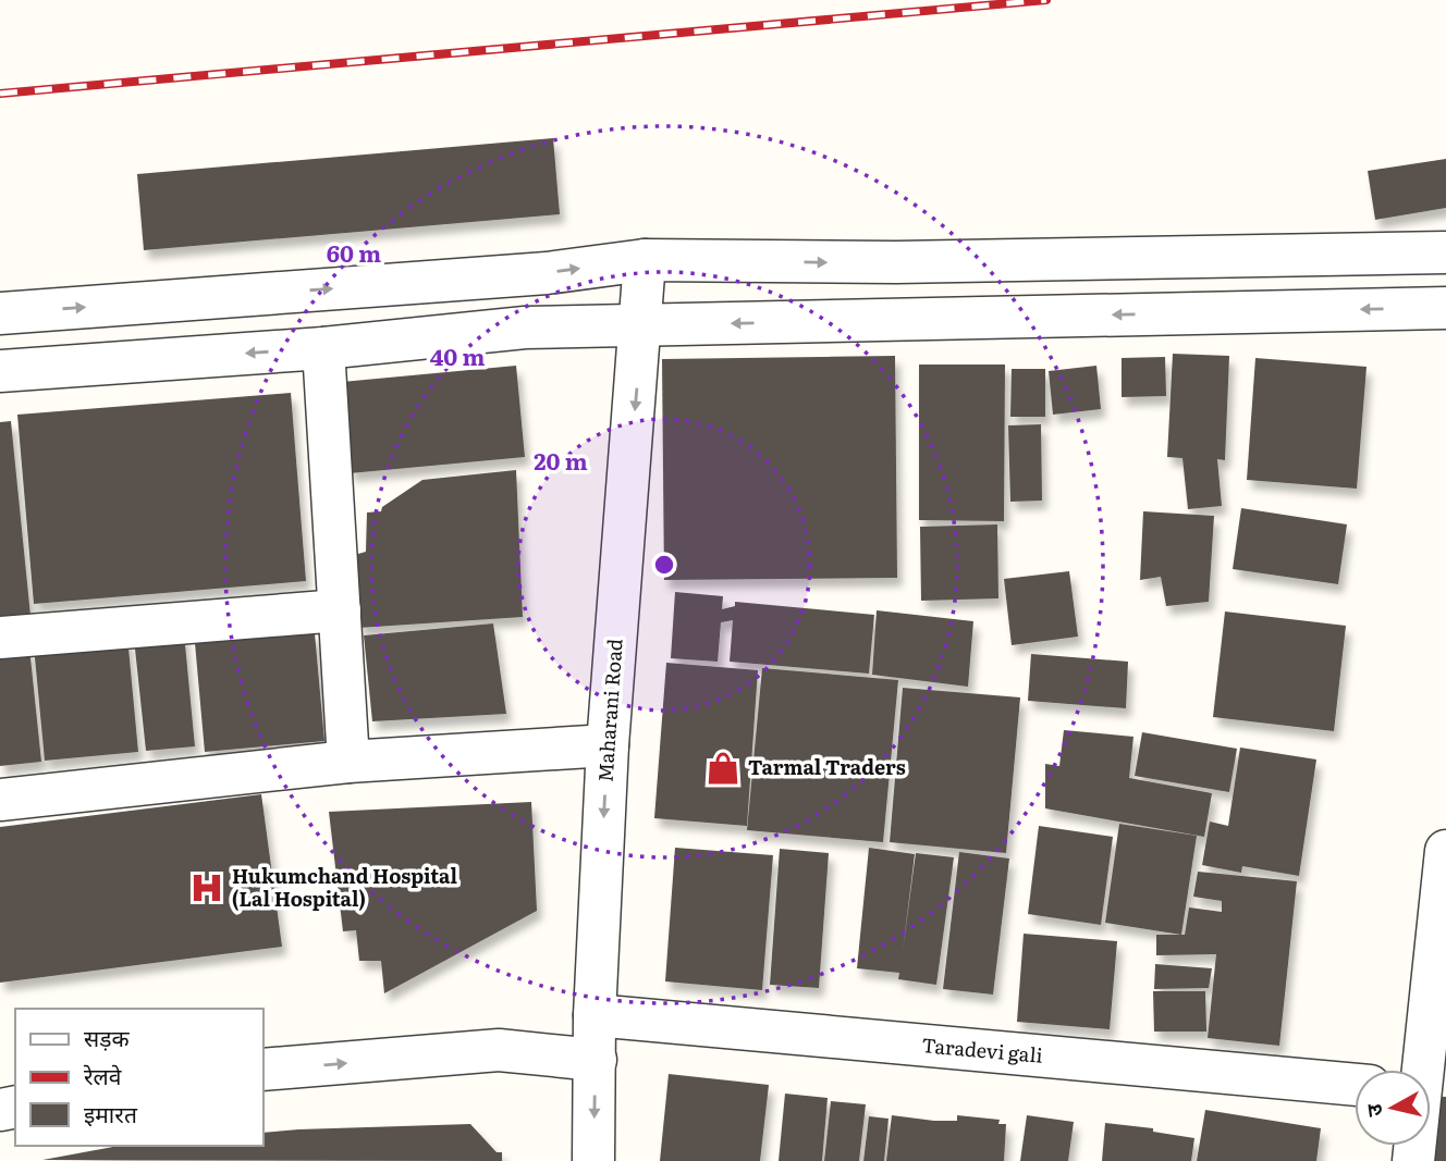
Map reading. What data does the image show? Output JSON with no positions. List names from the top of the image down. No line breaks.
{"streets":{"street":["Maharani Road","Taradevi gali"]},"crossings":[["Maharani Road","Taradevi gali"]],"places":{"shop":["Tarmal Traders"],"hospital":["Hukumchand Hospital (Lal Hospital)"]},"legend":["सड़क","रेलवे","इमारत"],"north":"left","rings":["60 m","40 m","20 m"]}
